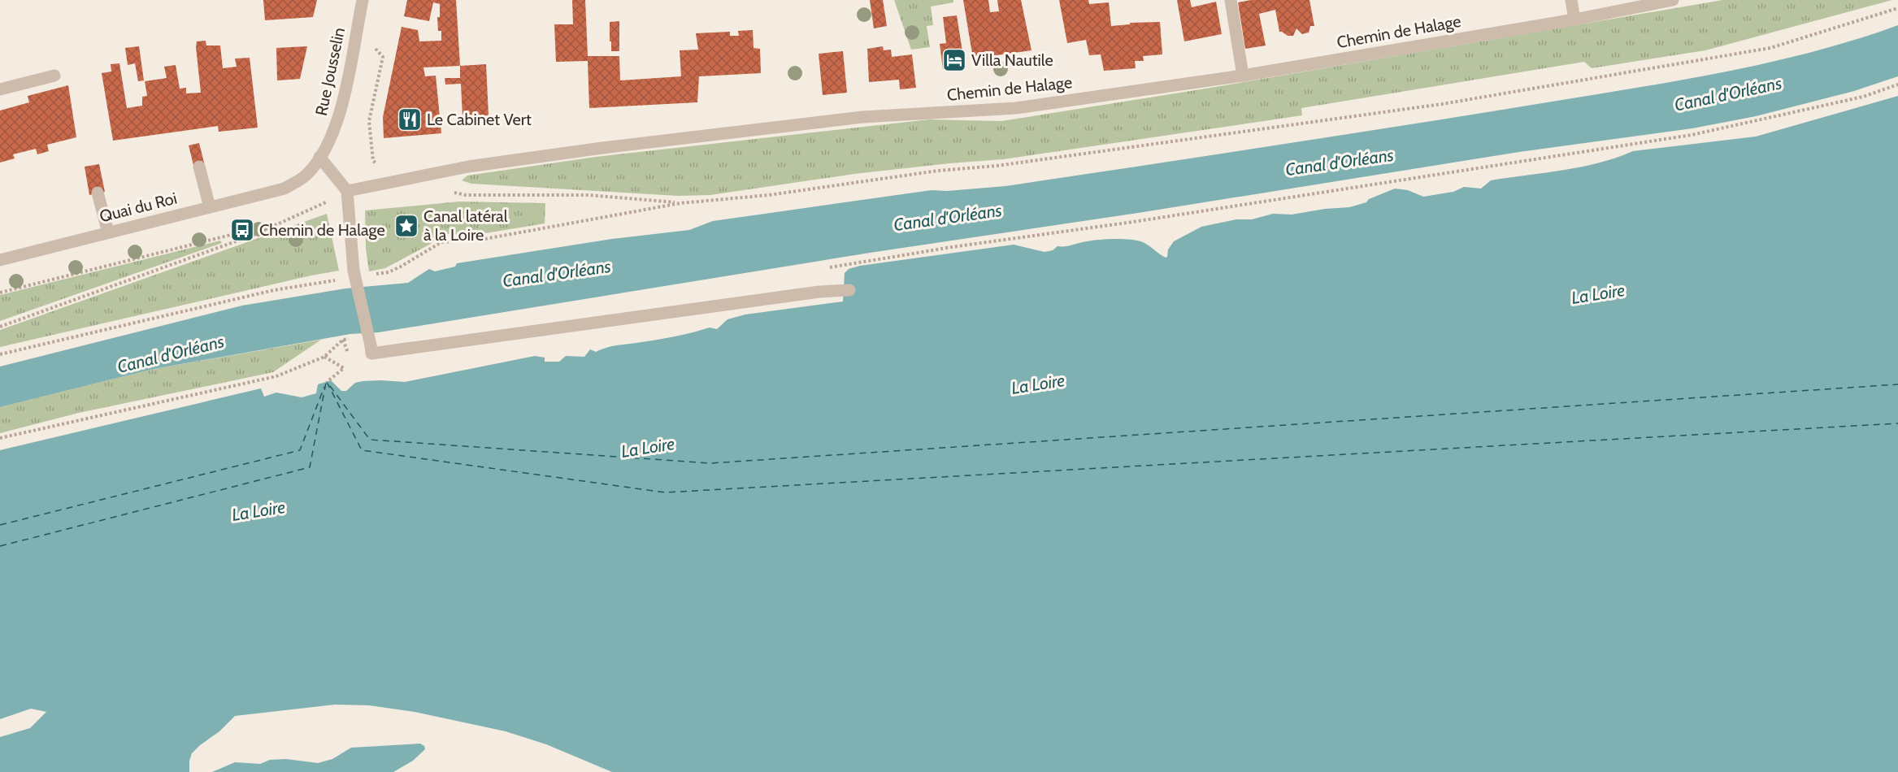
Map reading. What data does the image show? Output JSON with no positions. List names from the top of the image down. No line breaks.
{"streets":{"street":["Chemin de Halage","Rue Jousselin","Quai du Roi"]},"crossings":[["Rue Jousselin","Quai du Roi"]],"water":["Canal d'Orléans","La Loire"],"places":{"hotel":["Villa Nautile"],"restaurant":["Le Cabinet Vert"],"place":["Canal latéral à la Loire"],"bus stop":["Chemin de Halage"]}}
